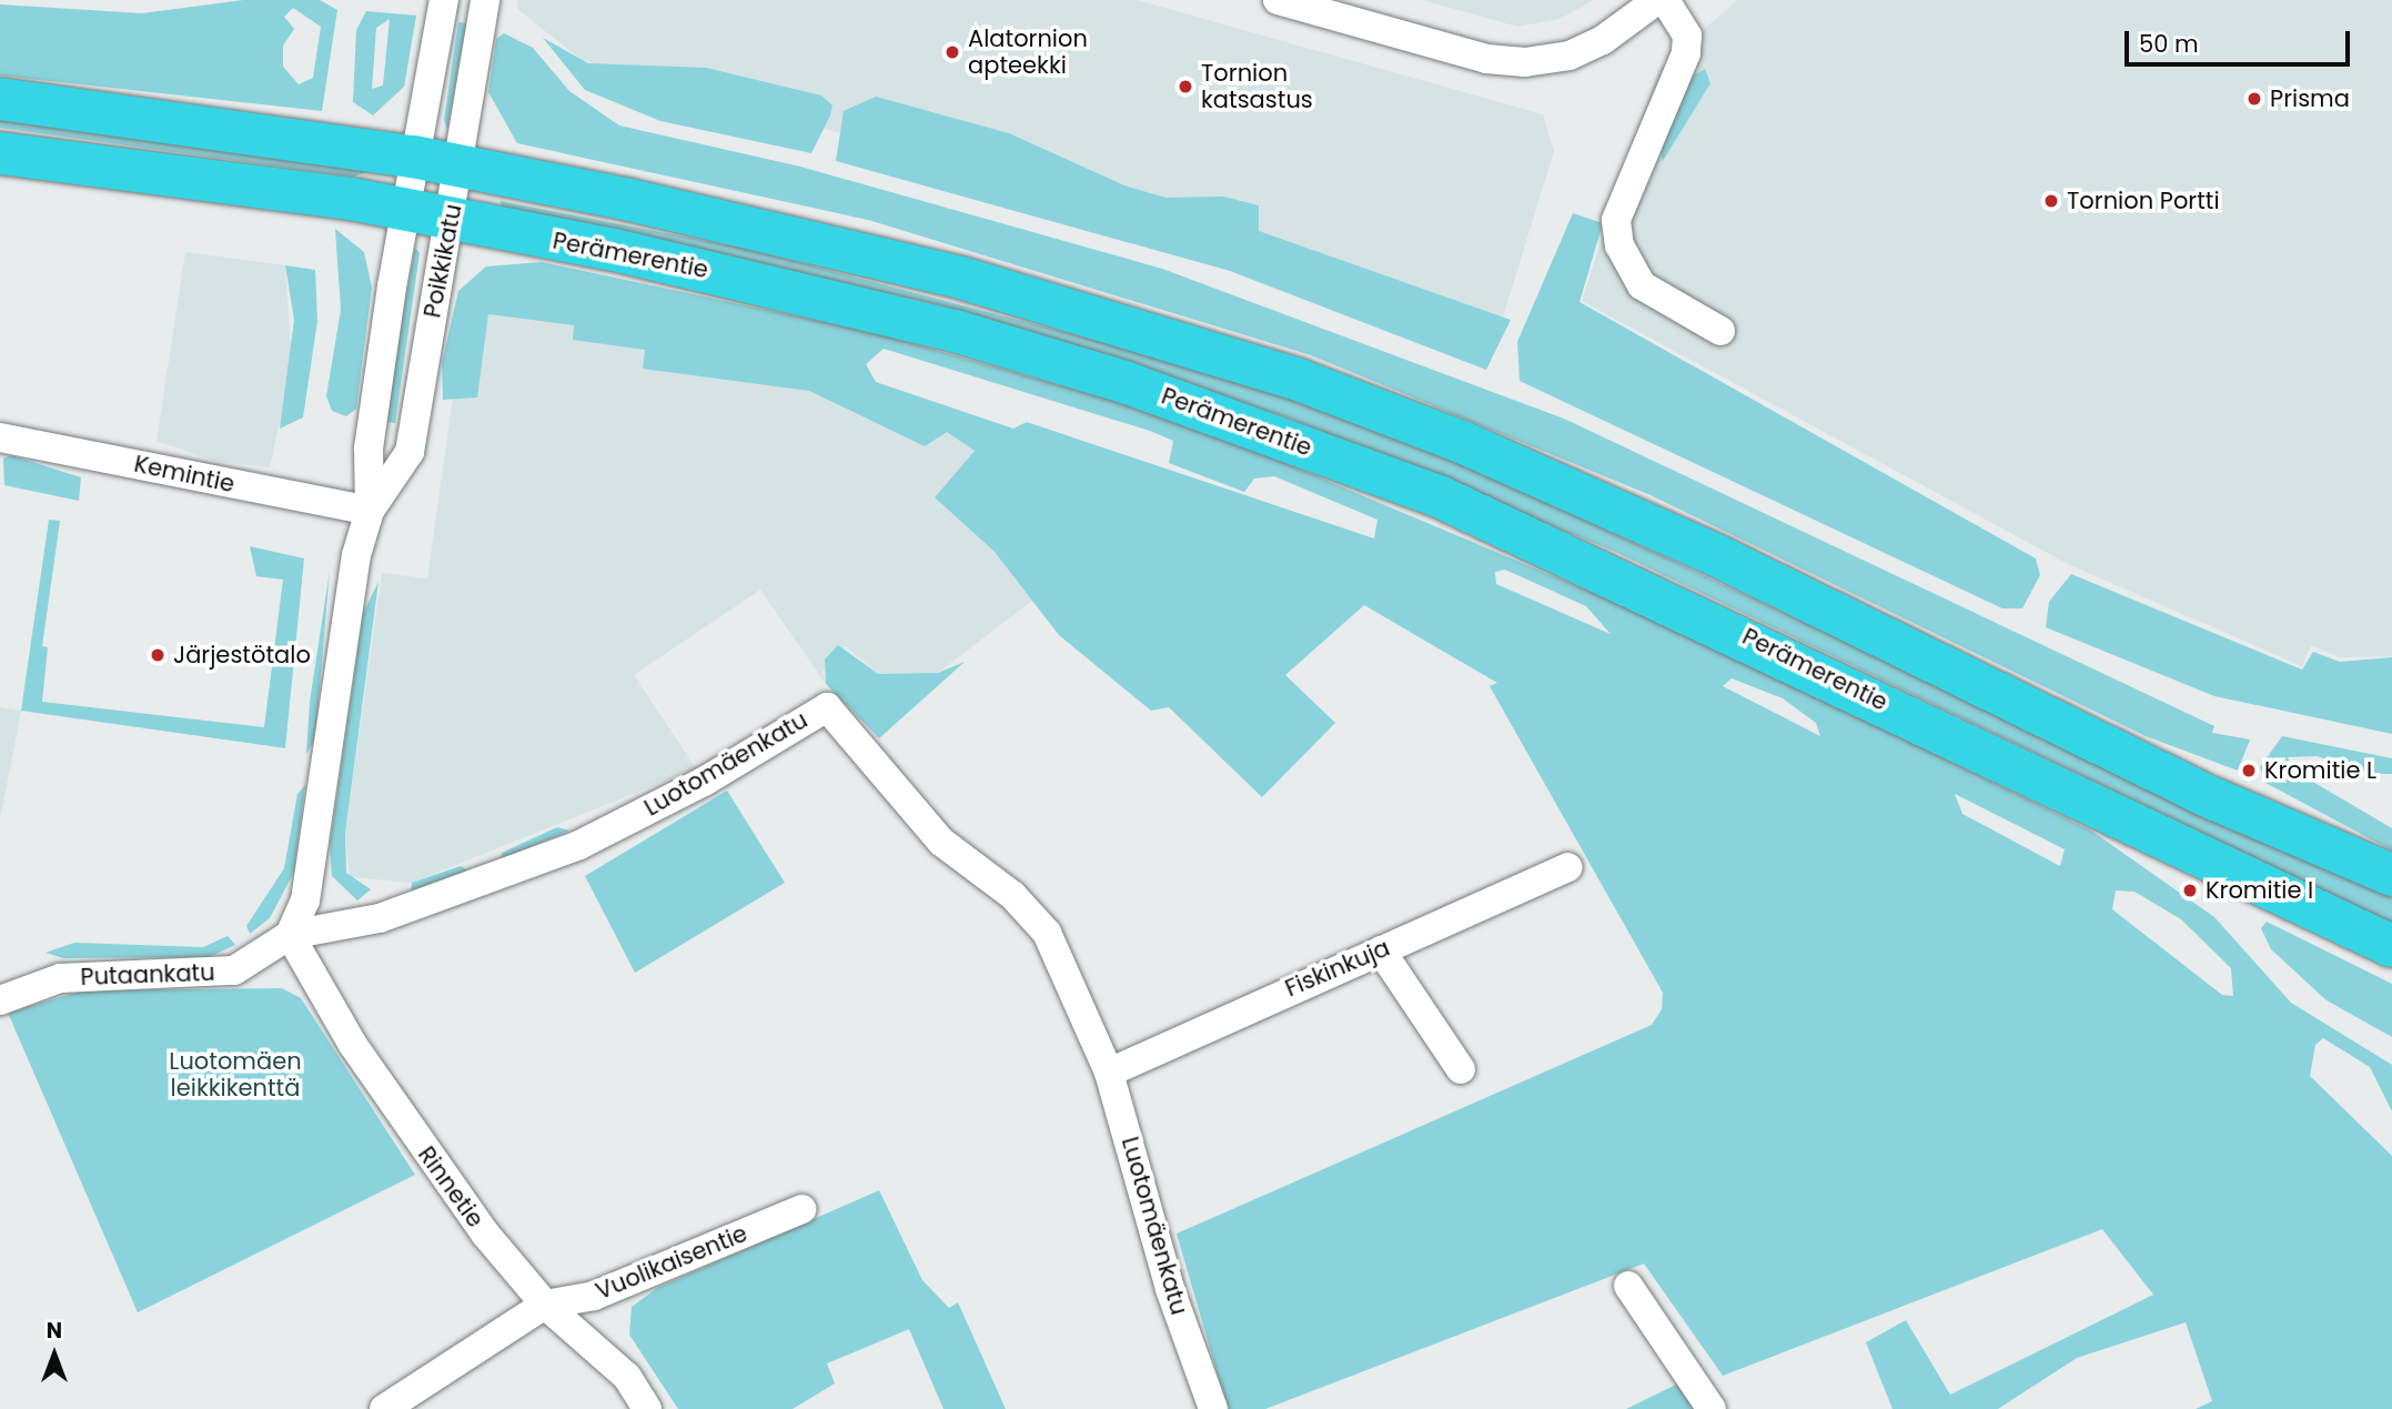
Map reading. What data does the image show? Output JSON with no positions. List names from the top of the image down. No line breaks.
{"streets":{"highway":["Perämerentie"],"street":["Poikkikatu","Kemintie","Luotomäenkatu","Fiskinkuja","Putaankatu","Rinnetie","Vuolikaisentie"]},"crossings":[["Perämerentie","Poikkikatu"],["Poikkikatu","Kemintie"],["Poikkikatu","Luotomäenkatu"],["Poikkikatu","Putaankatu"],["Poikkikatu","Rinnetie"],["Luotomäenkatu","Fiskinkuja"],["Luotomäenkatu","Putaankatu"],["Luotomäenkatu","Rinnetie"],["Putaankatu","Rinnetie"],["Rinnetie","Vuolikaisentie"]],"parks":["Luotomäen leikkikenttä"],"places":["Alatornion apteekki","Tornion katsastus","Prisma","Tornion Portti","Järjestötalo","Kromitie L","Kromitie I"],"scale_bar":"50 m","north":"top"}
